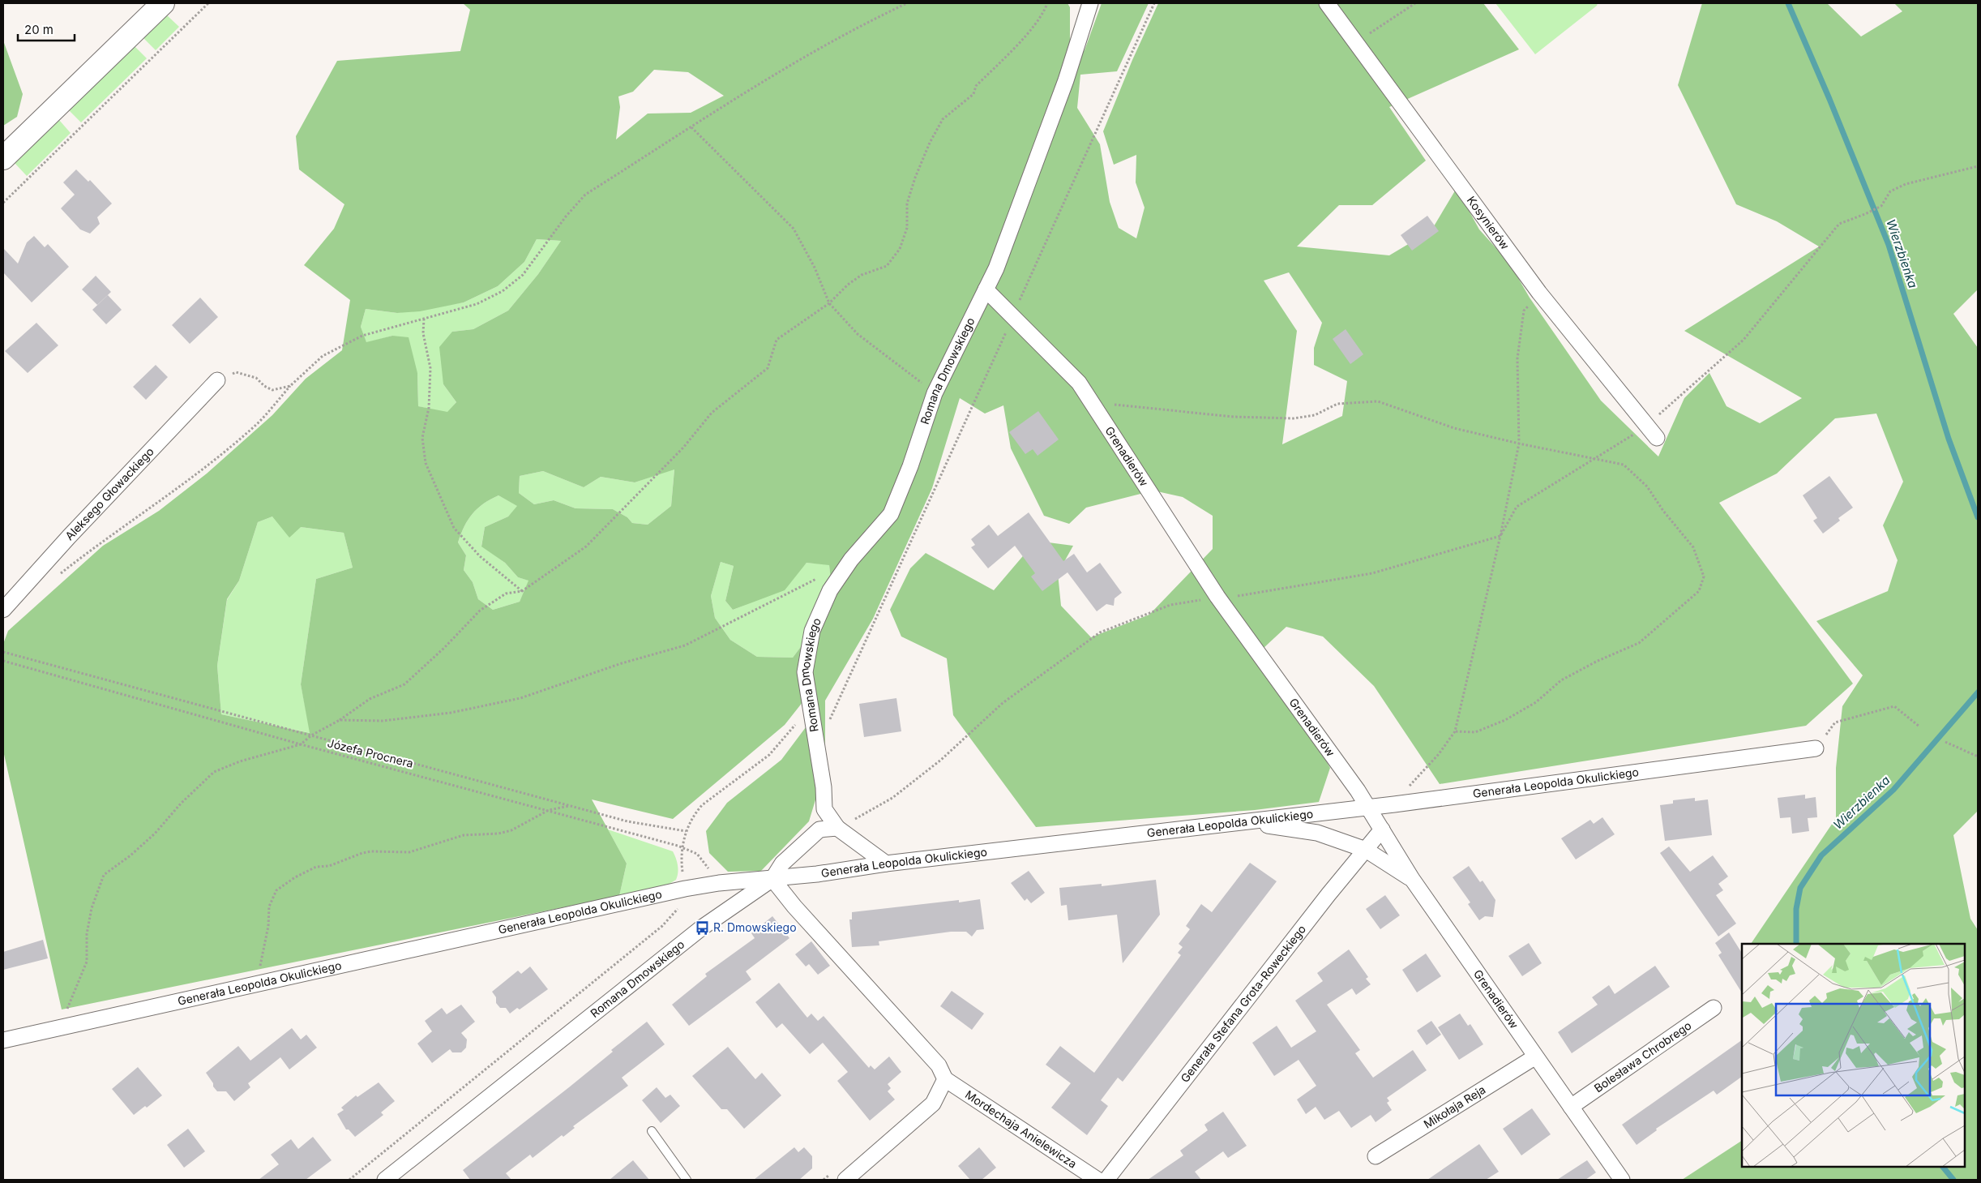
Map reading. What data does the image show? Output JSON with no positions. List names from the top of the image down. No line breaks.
{"streets":{"street":["Kosynierów","Romana Dmowskiego","Grenadierów","Aleksego Głowackiego","Generała Leopolda Okulickiego","Generała Stefana Grota-Roweckiego","Bolesława Chrobrego","Mikołaja Reja","Mordechaja Anielewicza"],"path":["Józefa Procnera"]},"crossings":[["Romana Dmowskiego","Grenadierów"],["Romana Dmowskiego","Generała Leopolda Okulickiego"],["Grenadierów","Generała Leopolda Okulickiego"],["Grenadierów","Generała Stefana Grota-Roweckiego"],["Grenadierów","Bolesława Chrobrego"],["Grenadierów","Mikołaja Reja"],["Józefa Procnera","Generała Leopolda Okulickiego"]],"water":["Wierzbienka"],"places":{"bus stop":["R. Dmowskiego"]},"scale_bar":"20 m"}
